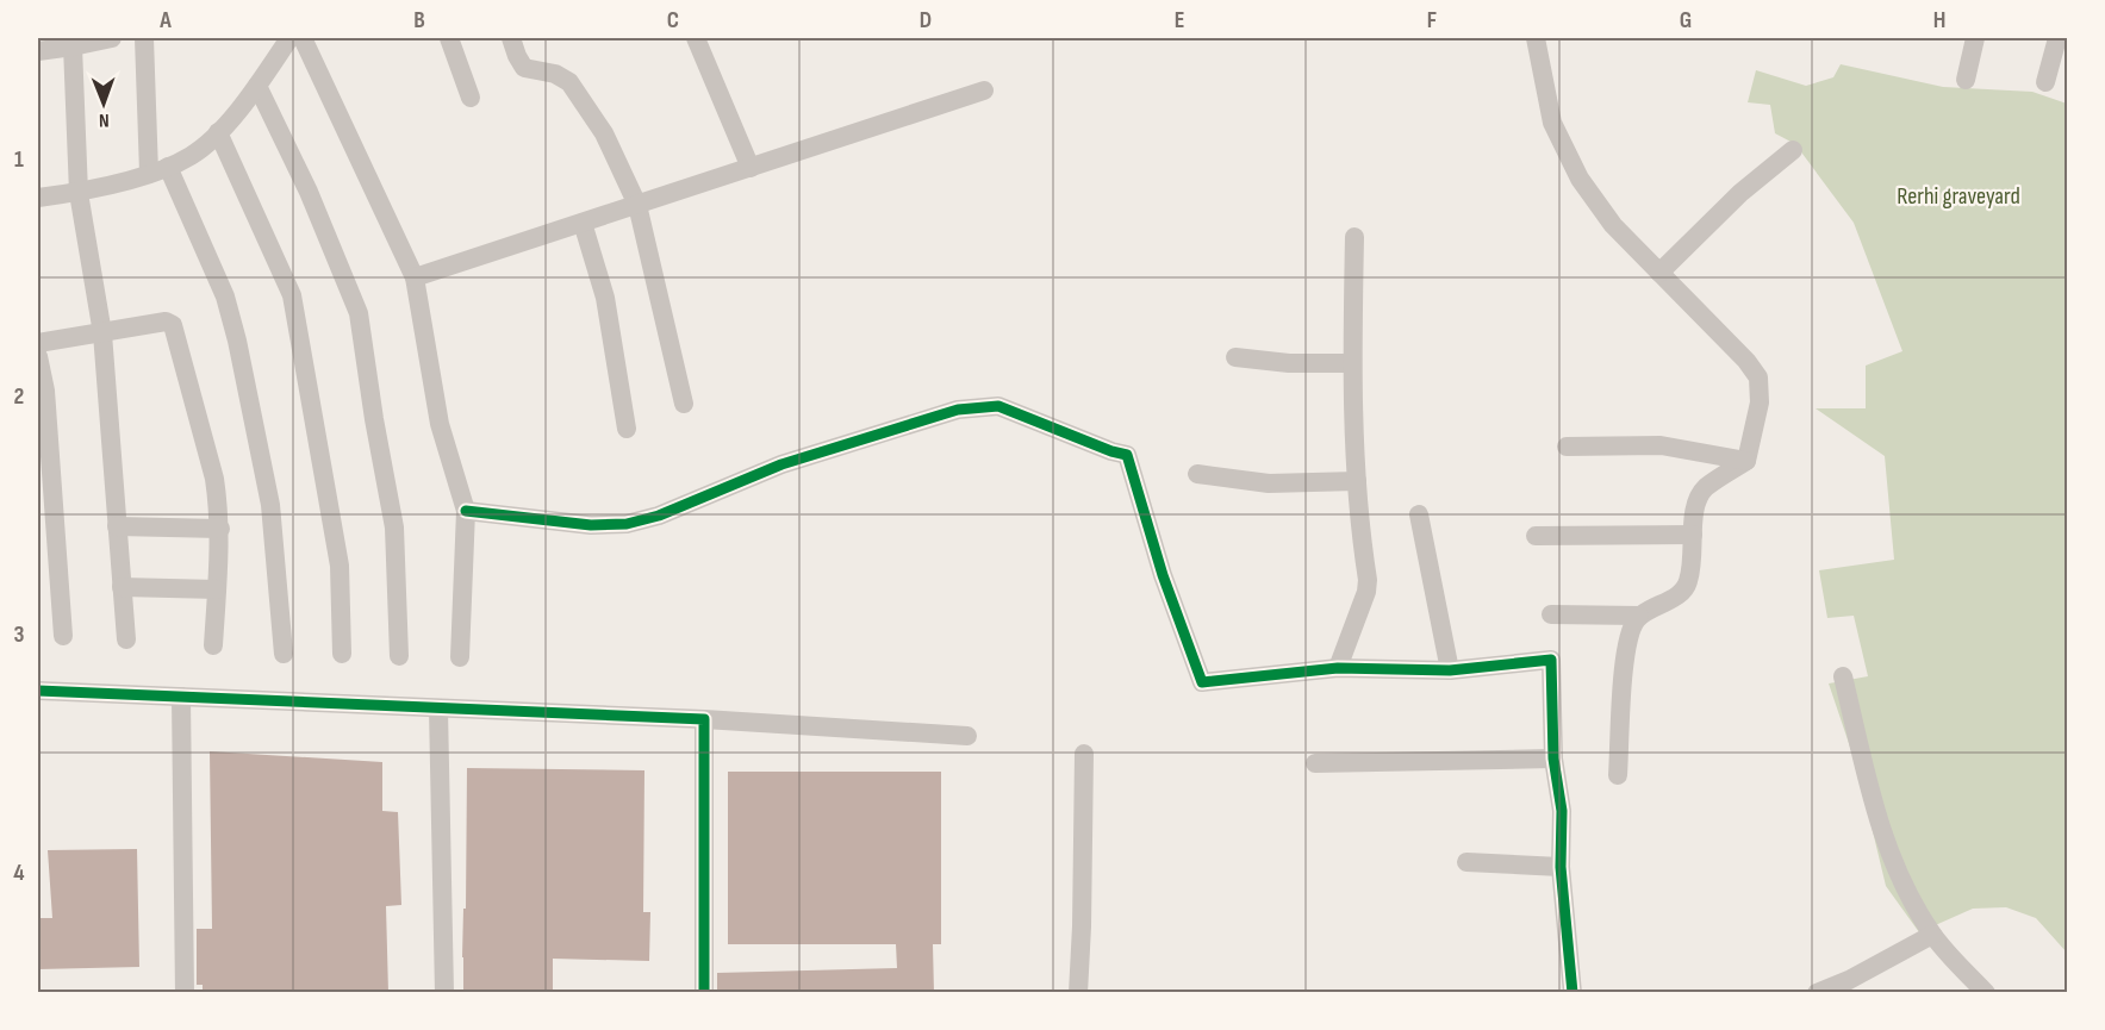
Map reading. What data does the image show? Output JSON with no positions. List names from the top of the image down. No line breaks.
{"parks":["Rerhi graveyard"],"north":"bottom","grid":{"columns":["A","B","C","D","E","F","G","H"],"rows":["1","2","3","4"]}}
